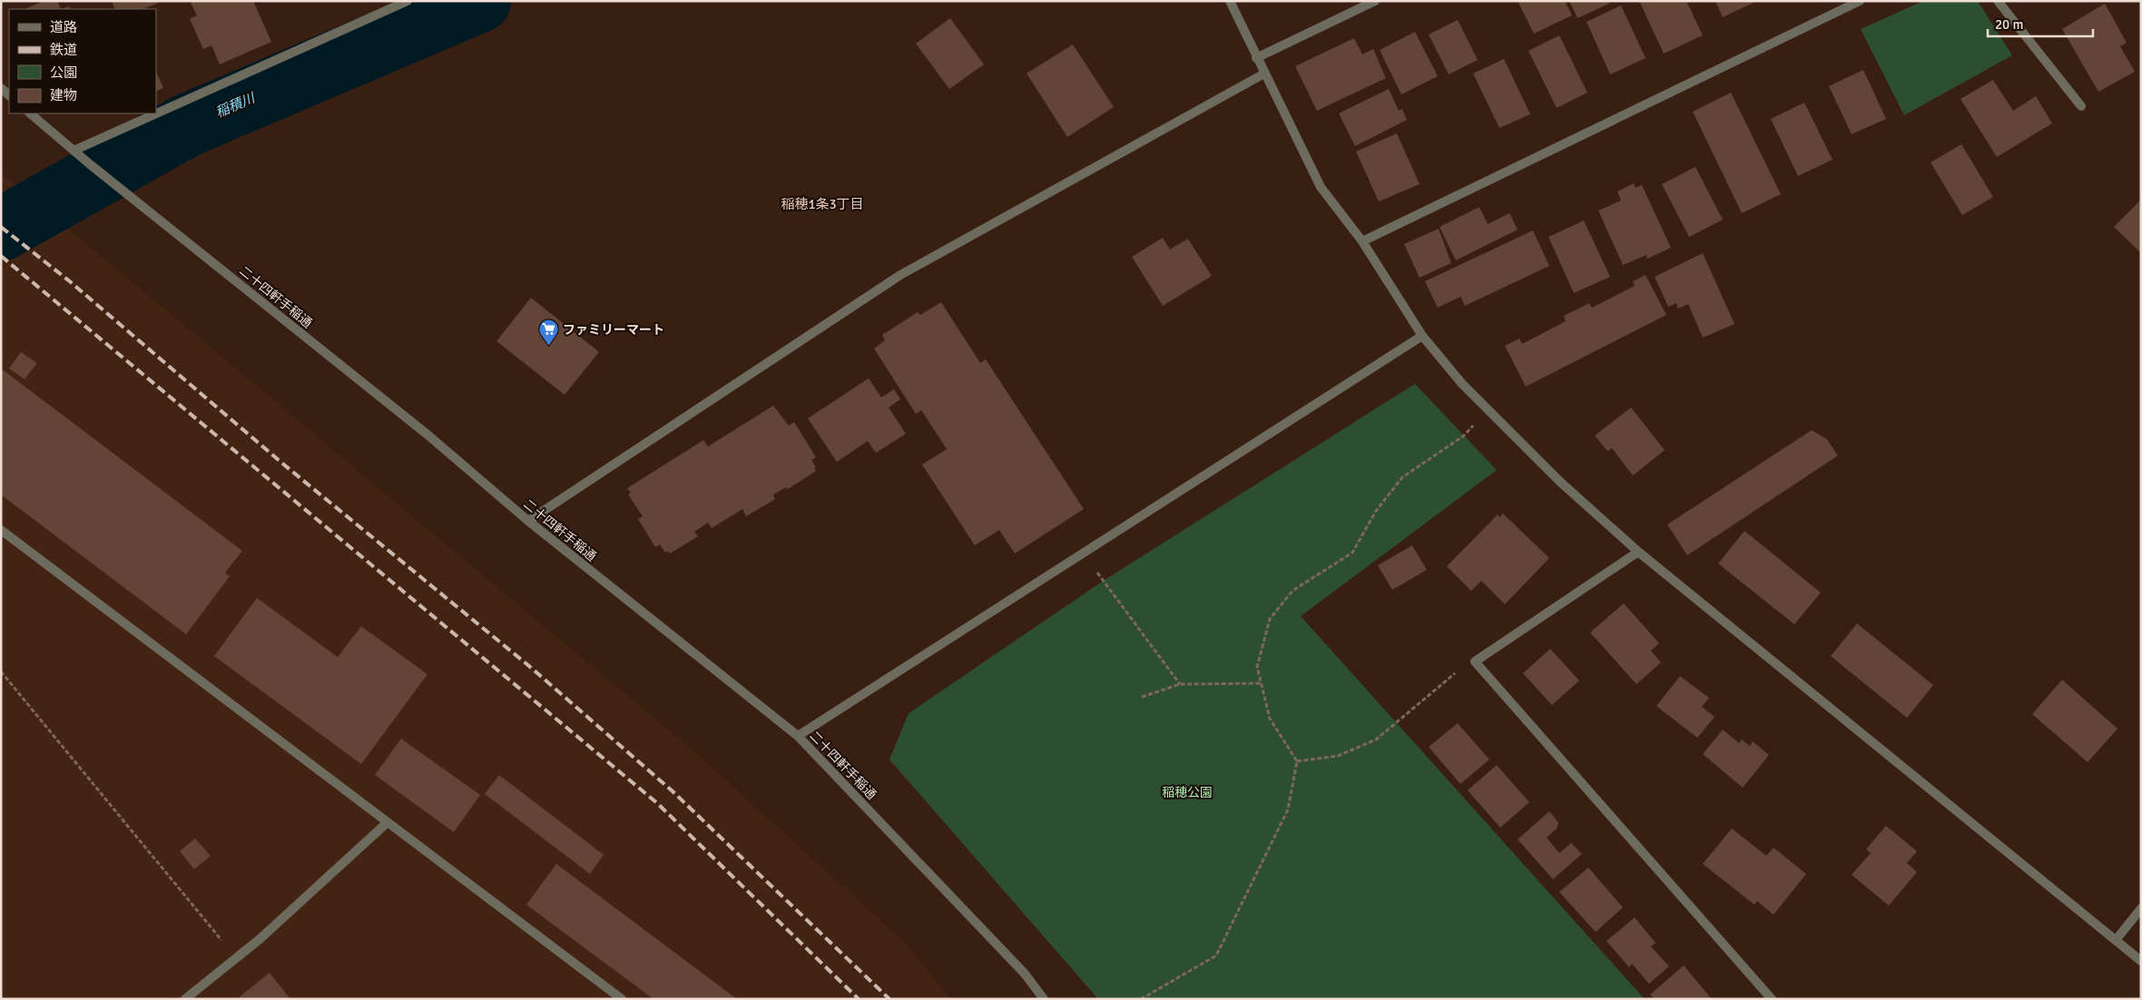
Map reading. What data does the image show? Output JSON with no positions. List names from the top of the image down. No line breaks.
{"streets":{"street":["二十四軒手稲通"]},"districts":["稲穂1条3丁目"],"water":["稲積川"],"parks":["稲穂公園"],"places":{"supermarket":["ファミリーマート"]},"legend":["道路","鉄道","公園","建物"],"scale_bar":"20 m"}
